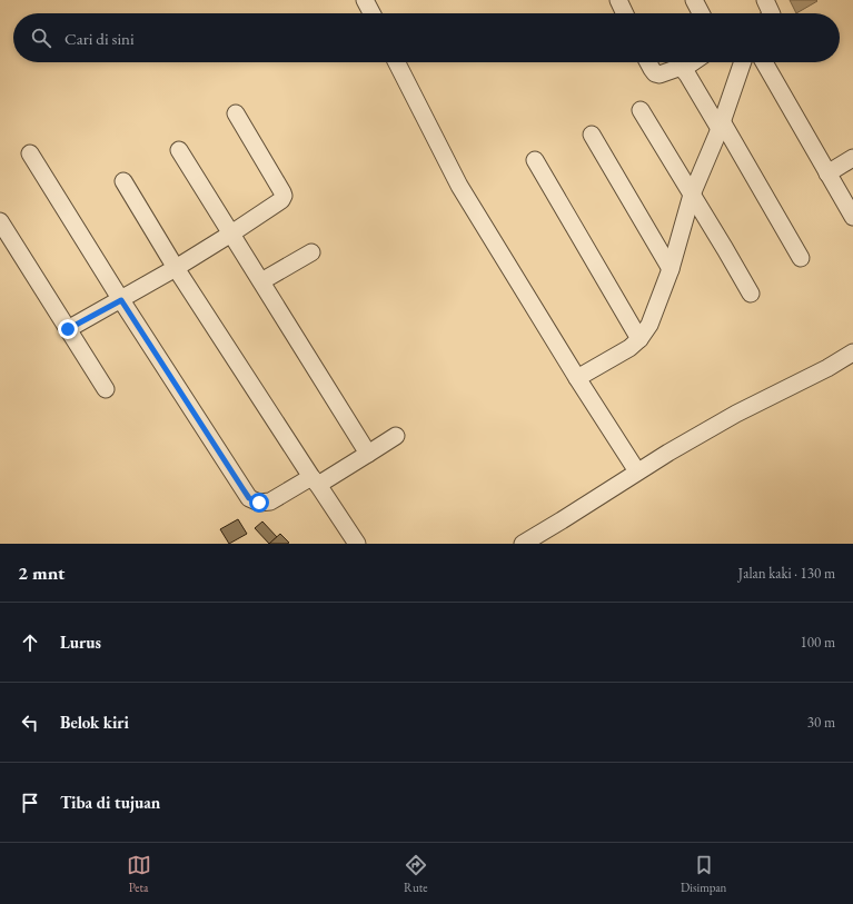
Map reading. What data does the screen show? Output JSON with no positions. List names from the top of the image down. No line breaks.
{"page":{"search":"Cari di sini","heading":["2 mnt","Jalan kaki · 130 m"],"list":[["Lurus","100 m"],["Belok kiri","30 m"],"Tiba di tujuan"],"nav":["Peta","Rute","Disimpan"]}}
